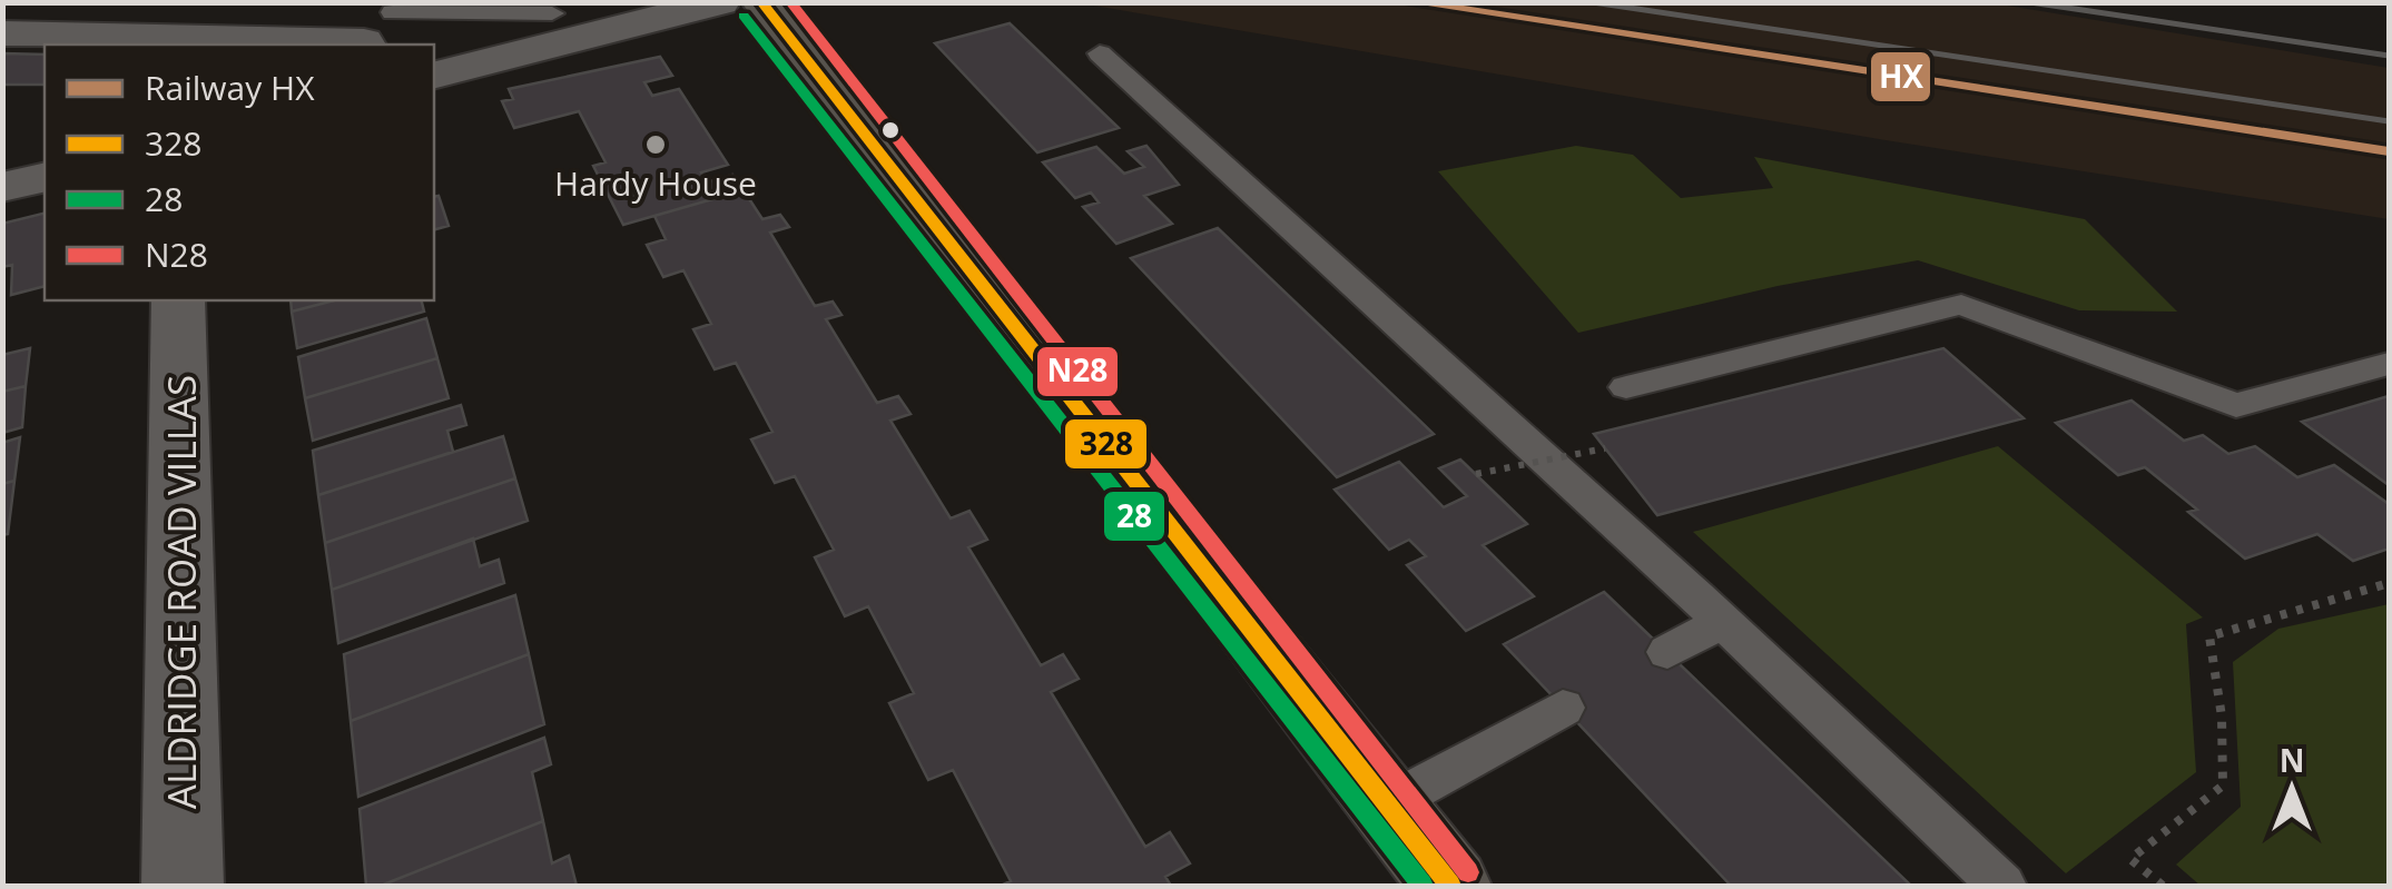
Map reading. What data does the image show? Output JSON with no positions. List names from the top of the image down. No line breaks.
{"streets":{"street":["ALDRIDGE ROAD VILLAS"]},"places":["Hardy House"],"lines":["rail line HX","transit line 328","transit line N28","transit line 28"],"legend":["Railway HX","328","28","N28"],"north":"top"}
